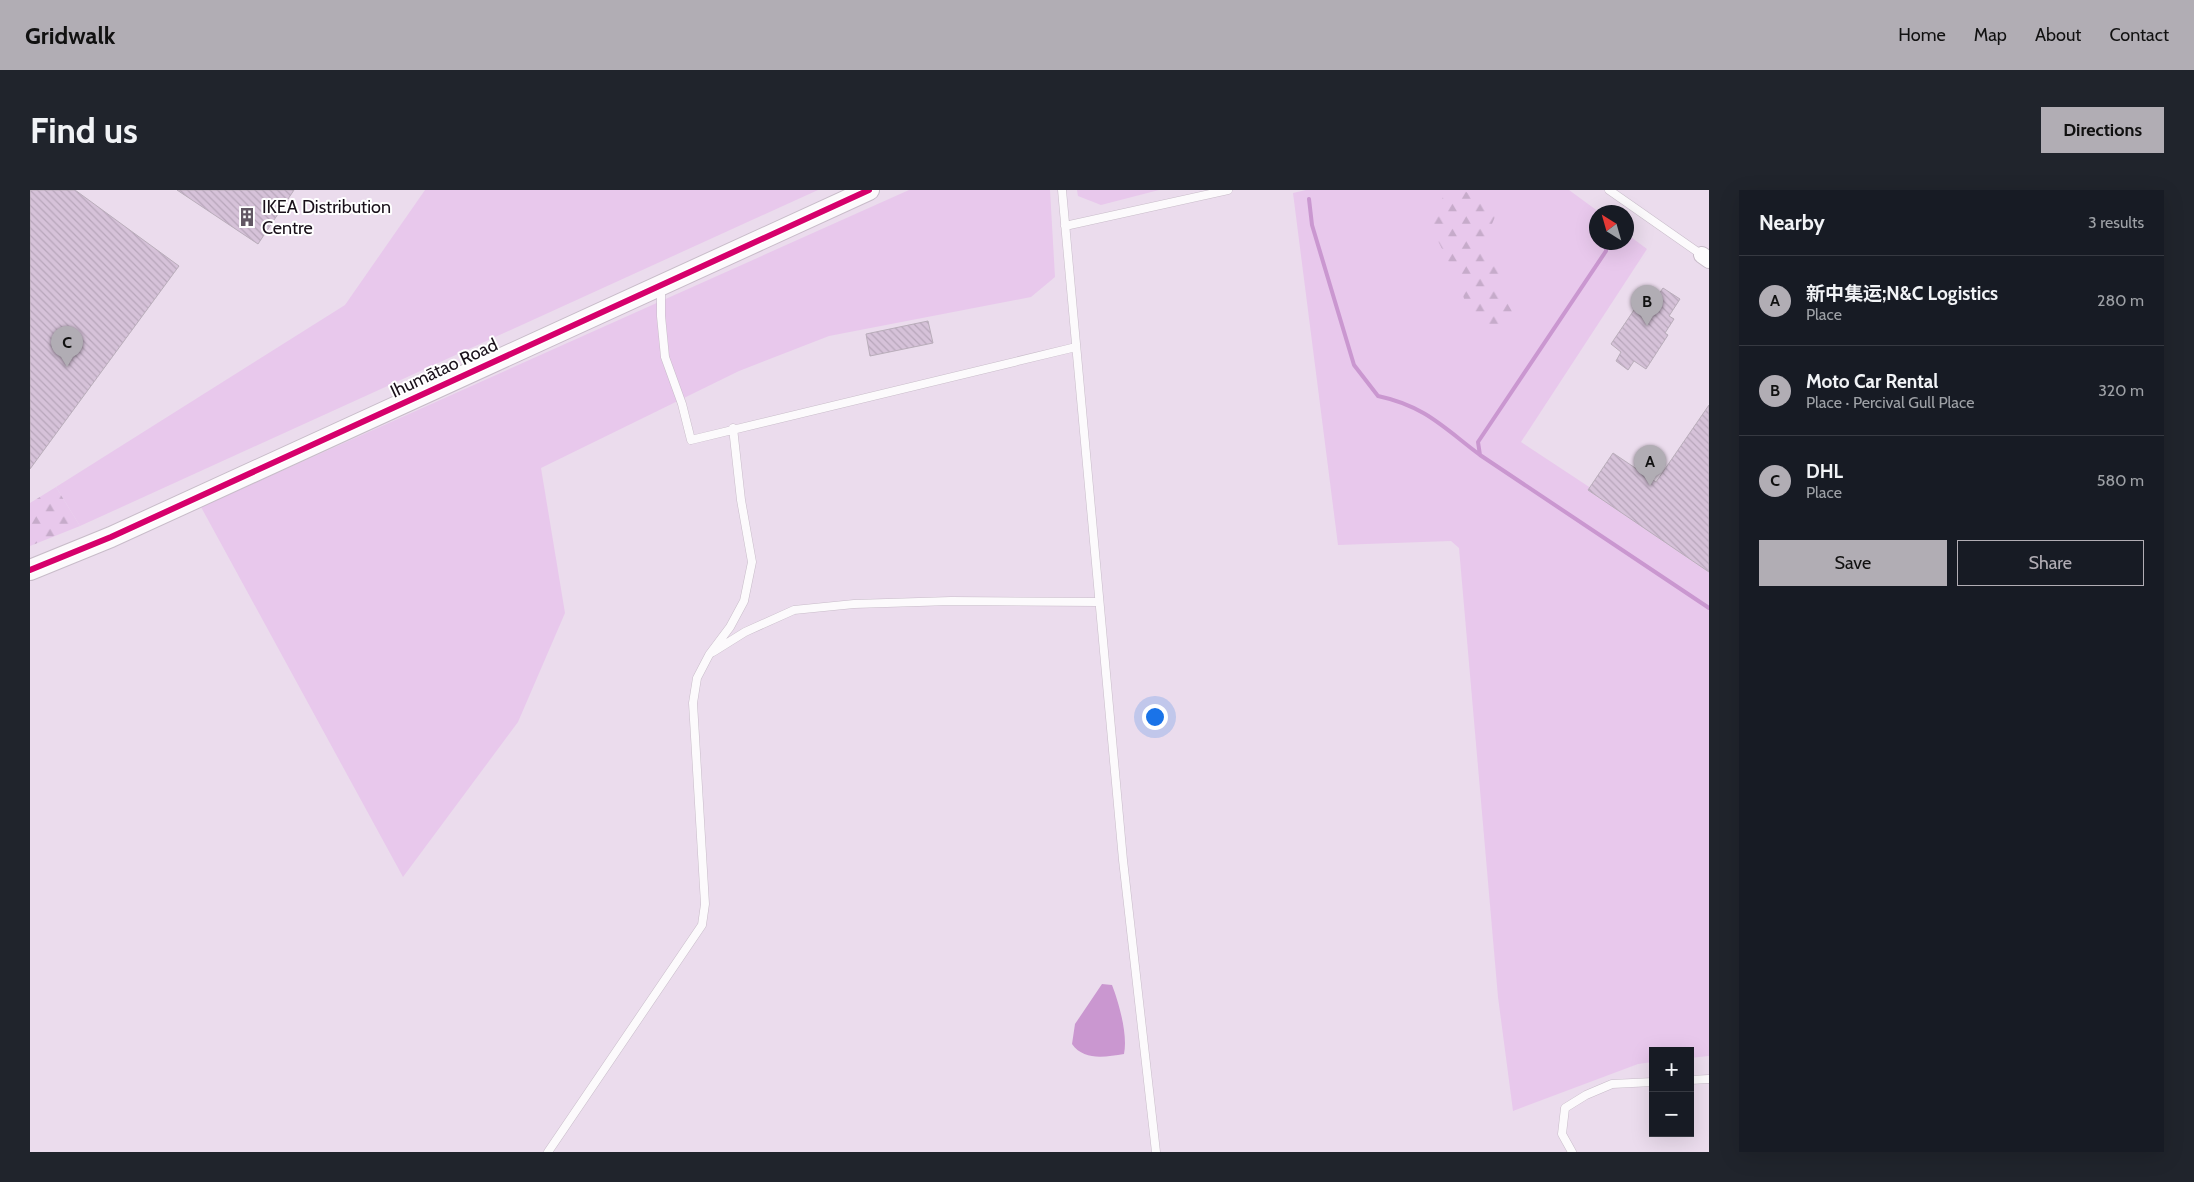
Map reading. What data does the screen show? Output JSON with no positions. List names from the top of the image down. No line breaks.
{"streets":{"street":["Ihumātao Road"]},"places":{"building":["IKEA Distribution Centre"]},"north":"top left","page":{"header":"Gridwalk","nav":["Home","Map","About","Contact"],"buttons":["Directions",["Save","Share"]],"title":"Find us","heading":["Nearby","3 results"],"list":[{"mark":"A","name":"新中集运;N&C Logistics","note":"Place","value":"280 m"},{"mark":"B","name":"Moto Car Rental","note":"Place · Percival Gull Place","value":"320 m"},{"mark":"C","name":"DHL","note":"Place","value":"580 m"}],"pins":["B","C","A"],"map_buttons":["+","−"]}}
